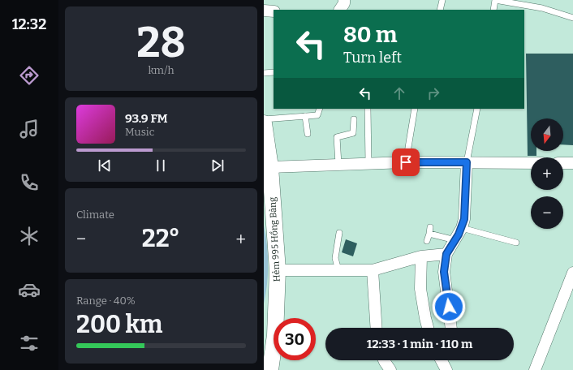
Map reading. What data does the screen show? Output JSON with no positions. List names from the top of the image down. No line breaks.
{"streets":{"street":["Hẻm 995 Hồng Bàng"]},"north":"bottom","page":{"tabs":"12:32","tile":[["28","km/h"],"Climate",["Range · 40%","200 km"]],"turn":["80 m","Turn left"],"song":["93.9 FM","Music"],"map_buttons":["+","−"],"heat":["−","22°","+"],"limit":"30","trip":"12:33 · 1 min · 110 m"}}
